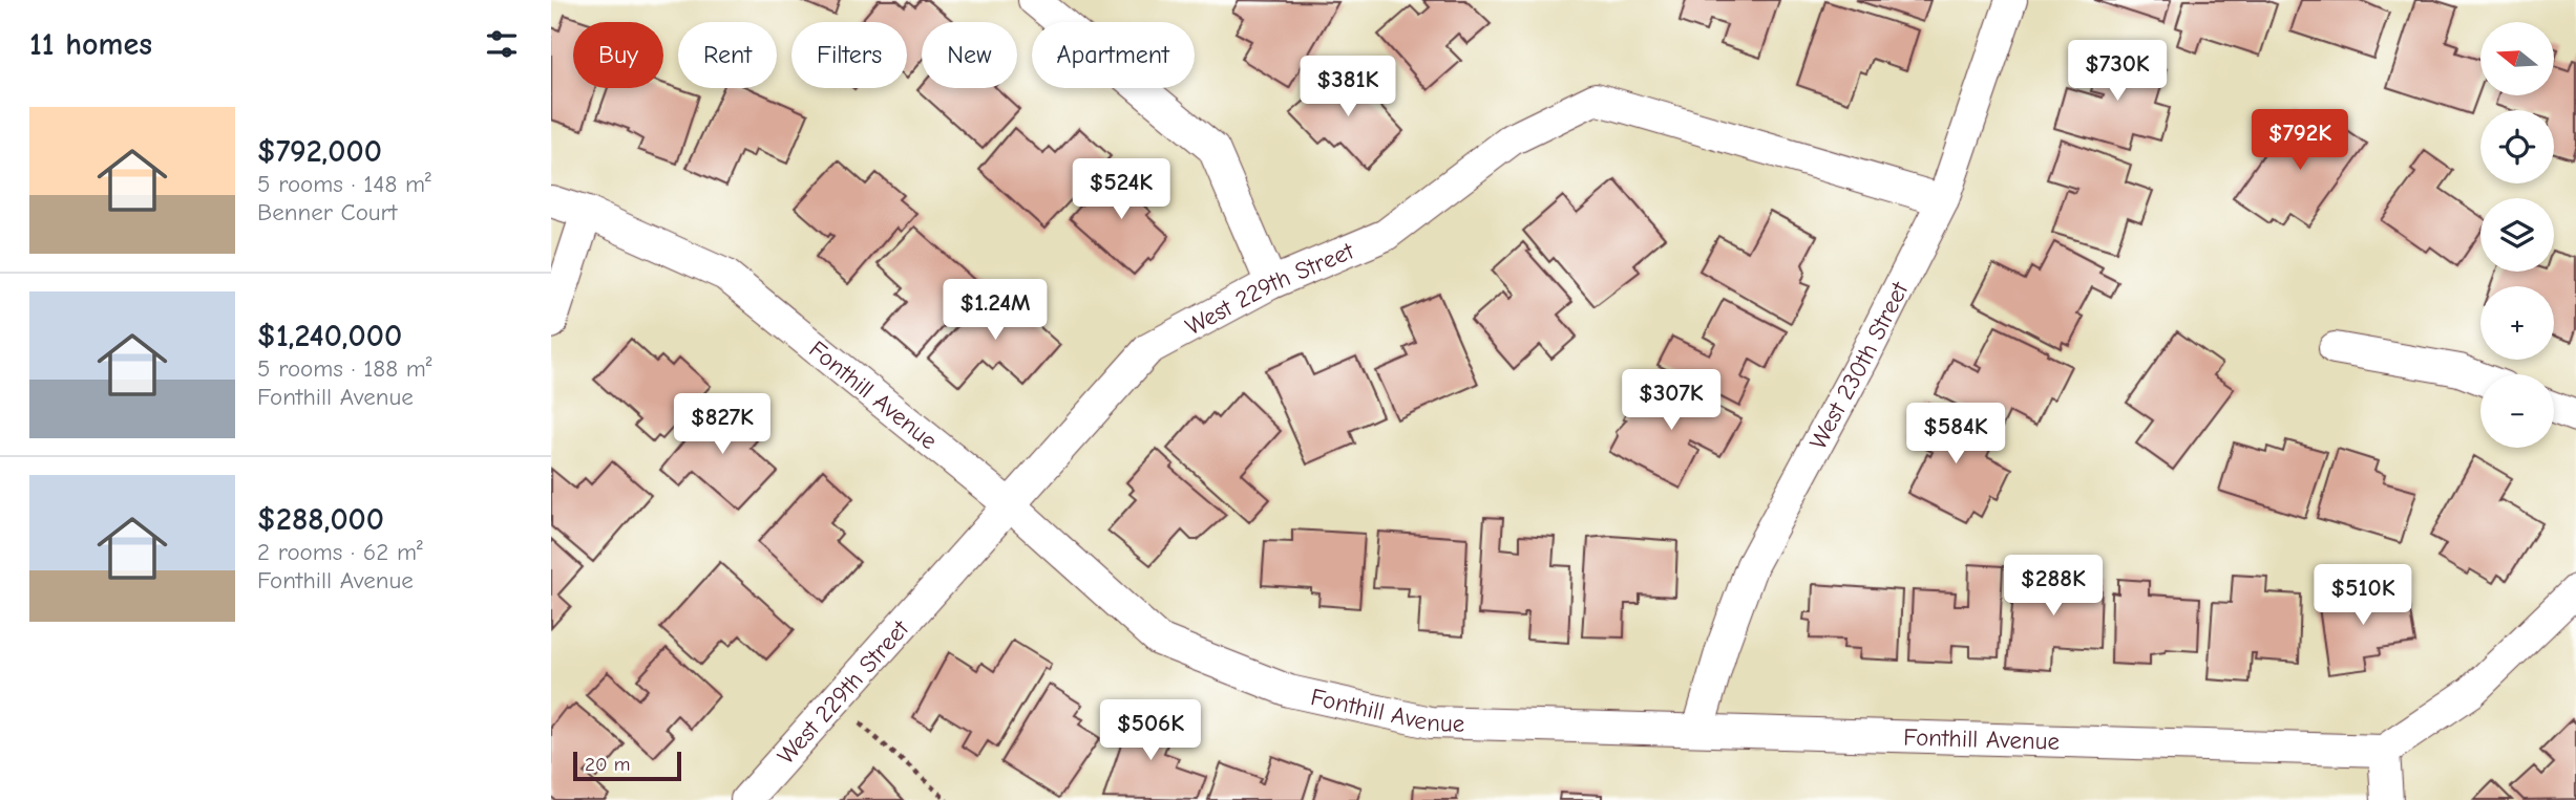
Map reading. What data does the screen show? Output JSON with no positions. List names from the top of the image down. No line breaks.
{"streets":{"street":["West 229th Street","West 230th Street","Fonthill Avenue"]},"crossings":[["West 229th Street","West 230th Street"],["West 229th Street","Fonthill Avenue"],["West 230th Street","Fonthill Avenue"]],"scale_bar":"20 m","north":"left","page":{"heading":"11 homes","map_buttons":["+","−"],"chip":["Buy","Rent","Filters","New","Apartment"],"price":["$730K","$381K","$792K","$524K","$1.24M","$307K","$827K","$584K","$288K","$510K","$506K"],"list":[{"name":"$792,000","note":"5 rooms · 148 m² · Benner Court"},{"name":"$1,240,000","note":"5 rooms · 188 m² · Fonthill Avenue"},{"name":"$288,000","note":"2 rooms · 62 m² · Fonthill Avenue"}],"scale":"20 m"}}
